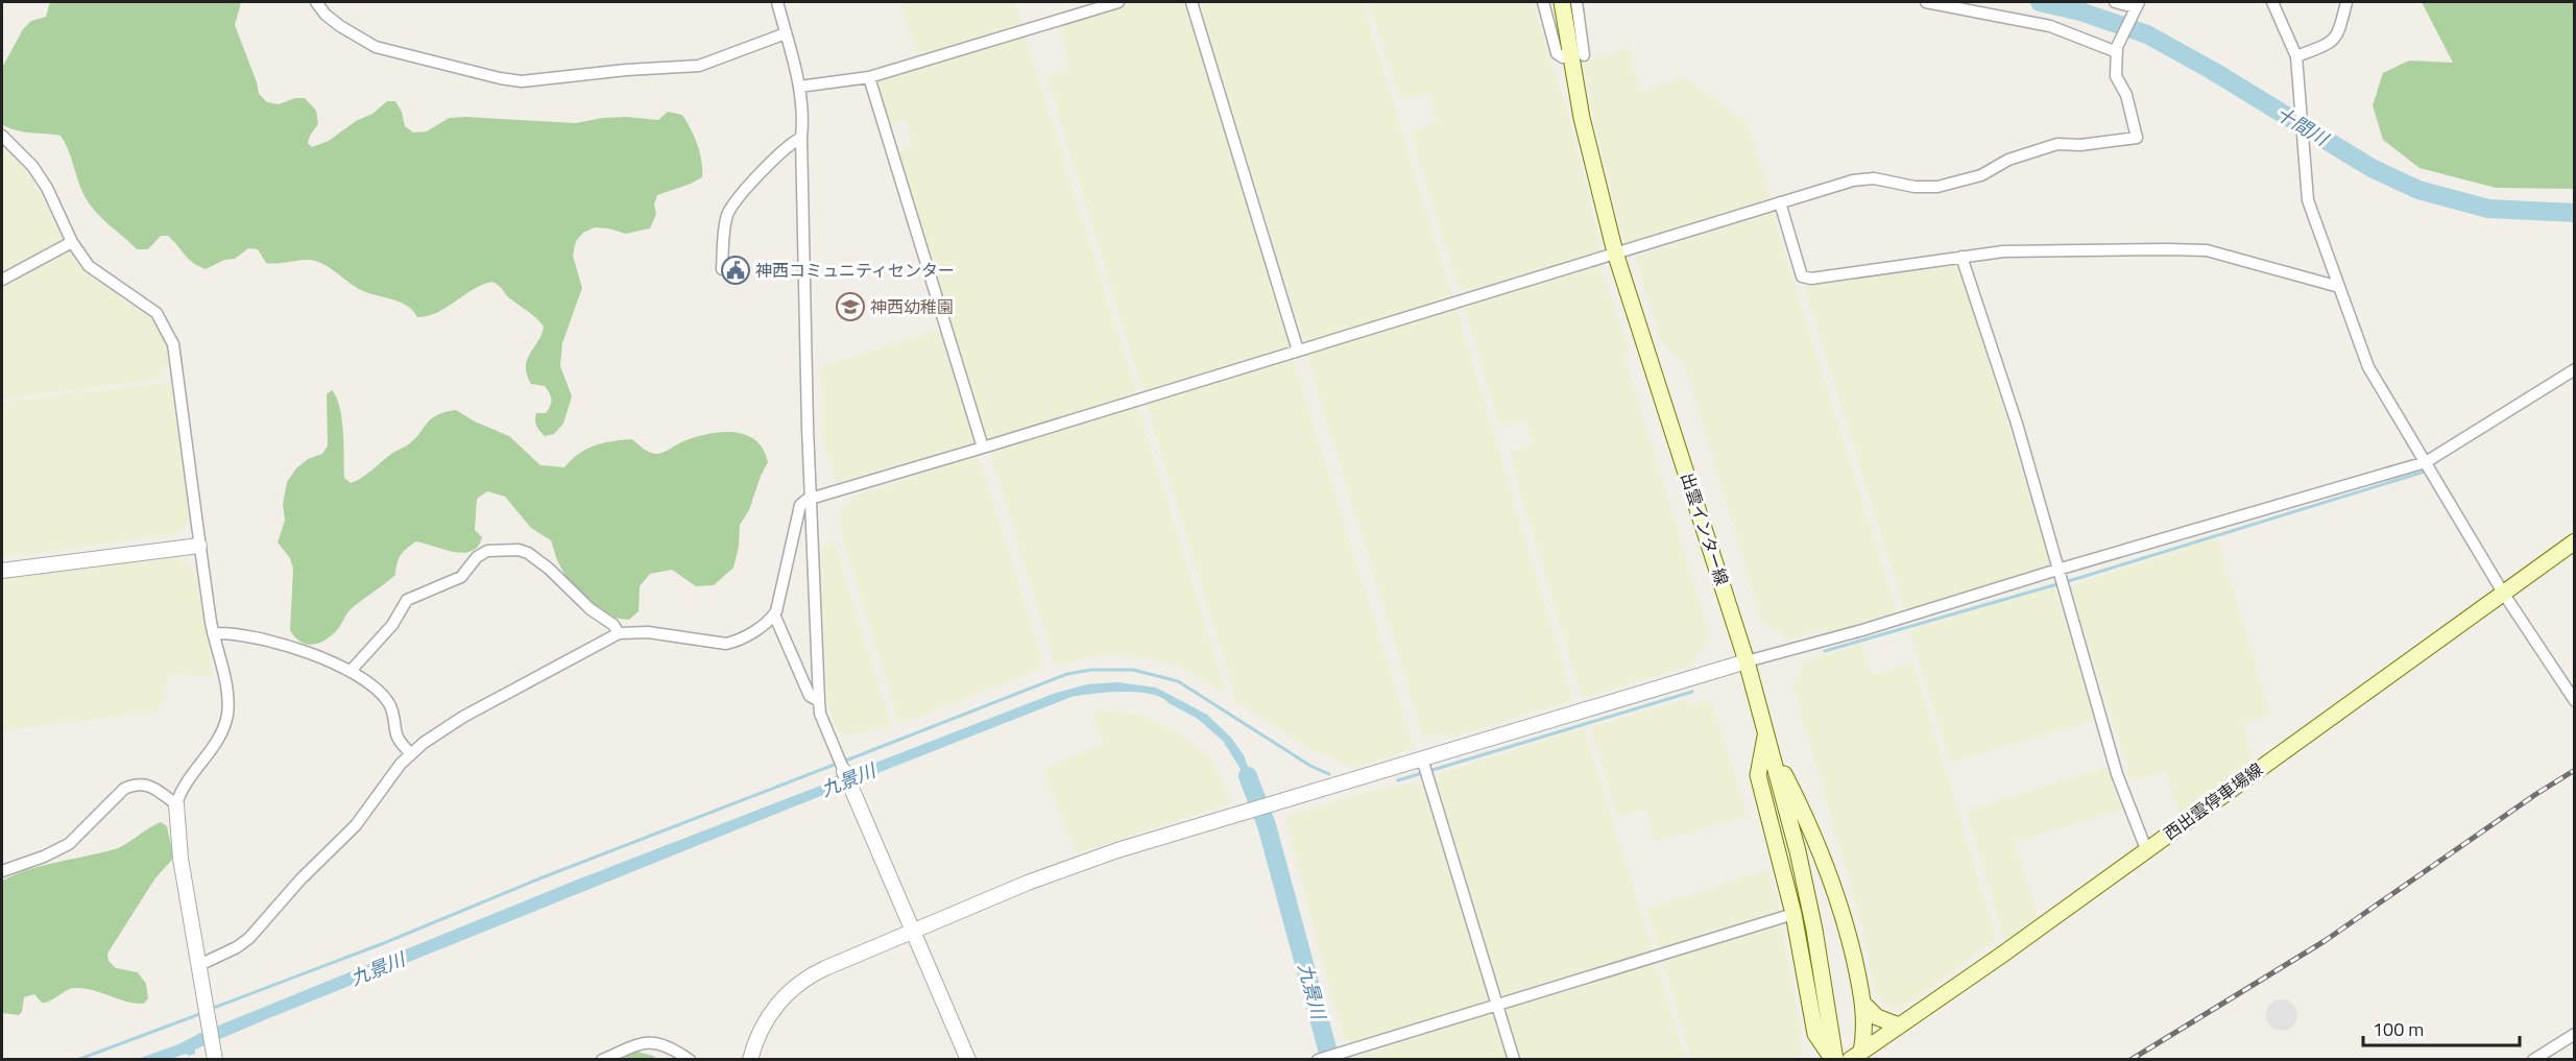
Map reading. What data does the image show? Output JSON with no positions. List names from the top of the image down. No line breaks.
{"streets":{"main road":["出雲インター線","西出雲停車場線"]},"water":["十間川","九景川"],"places":{"public building":["神西コミュニティセンター"],"school or university":["神西幼稚園"]},"scale_bar":"100 m"}
